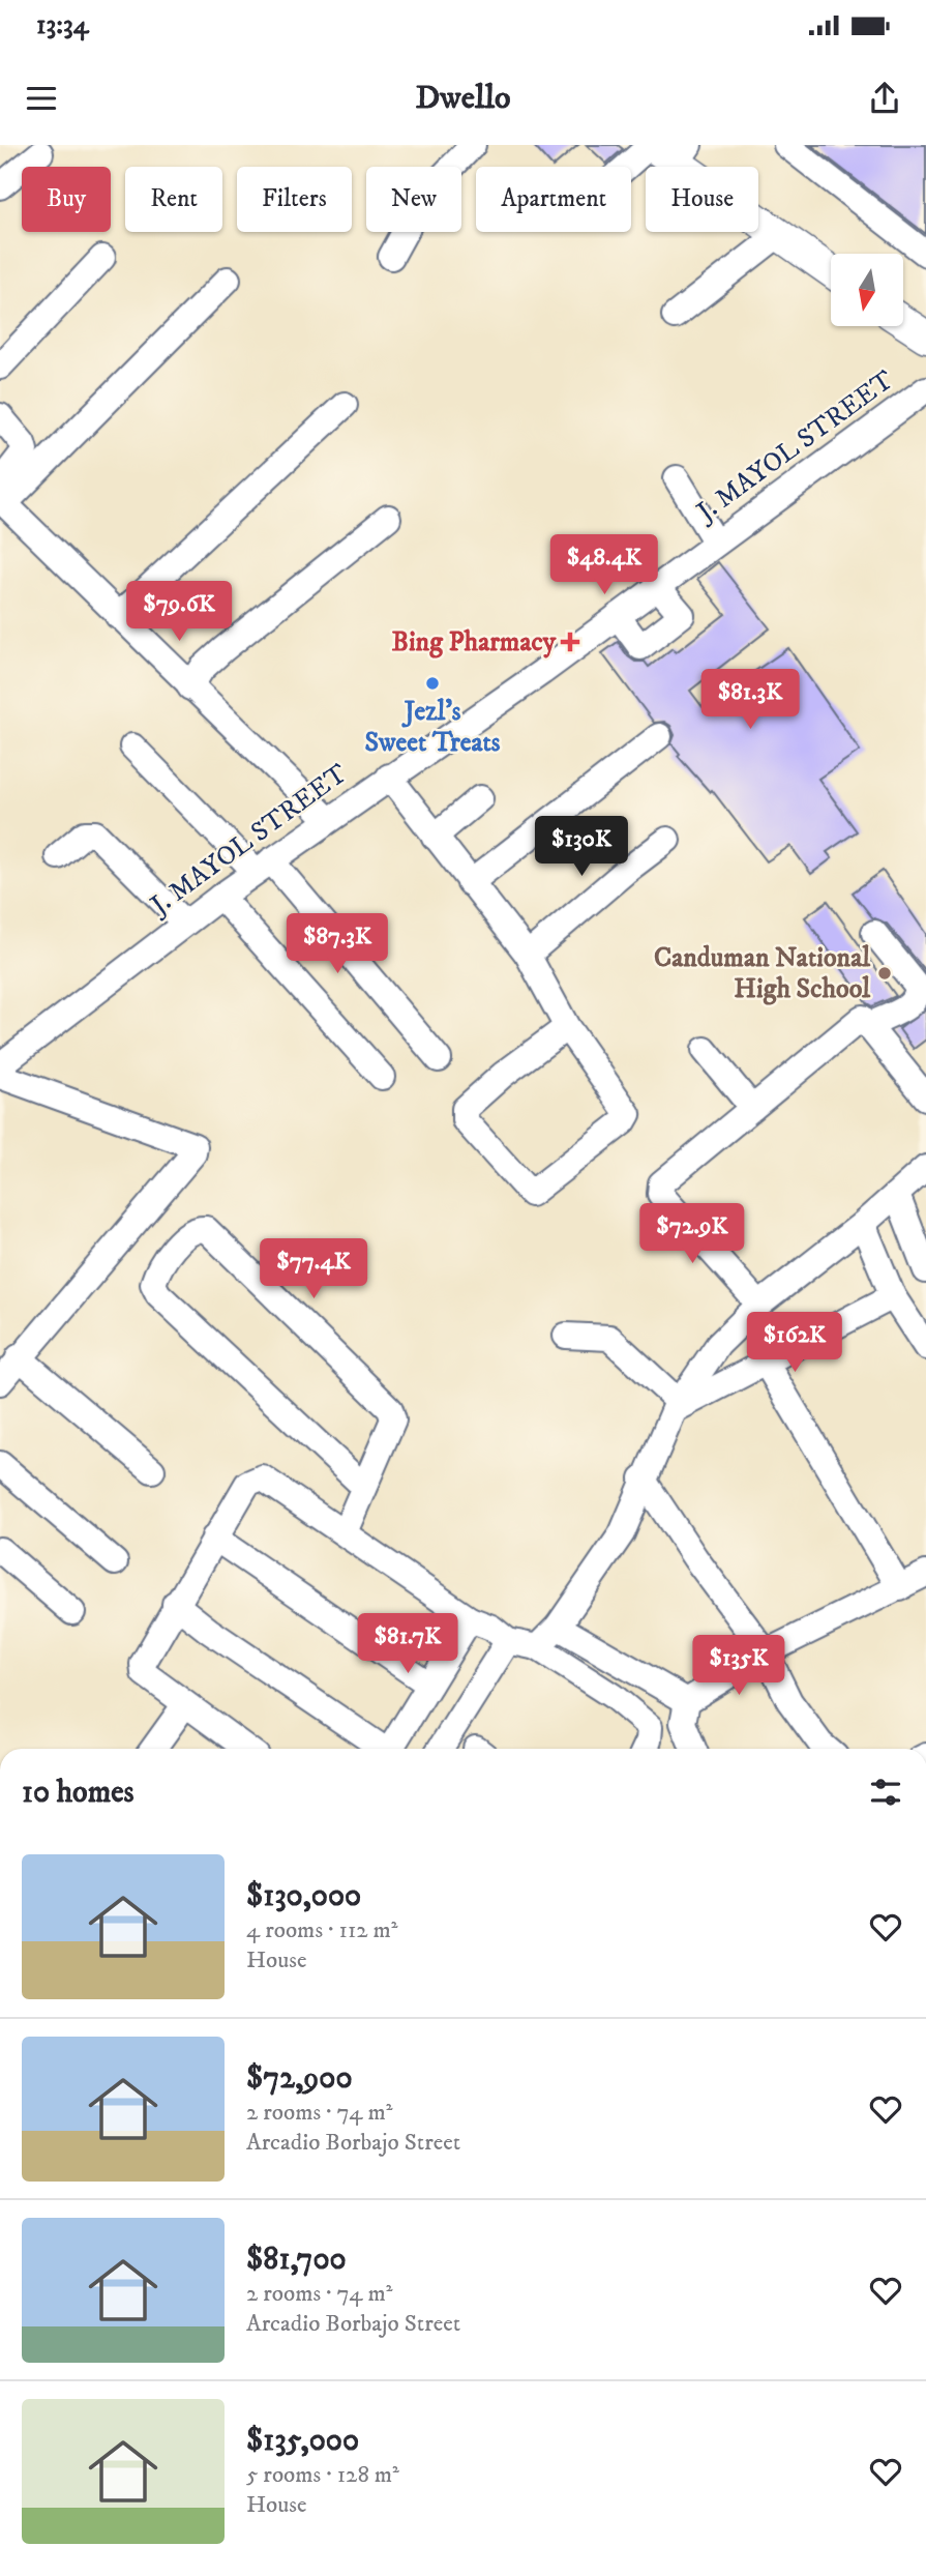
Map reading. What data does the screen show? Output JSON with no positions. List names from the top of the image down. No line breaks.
{"streets":{"street":["J. MAYOL STREET"]},"places":{"health":["Bing Pharmacy"],"other":["Jezl's Sweet Treats","Canduman National High School"]},"north":"bottom","page":{"status":"13:34","header":"Dwello","chip":["Buy","Rent","Filters","New","Apartment","House"],"price":["$48.4K","$79.6K","$81.3K","$130K","$87.3K","$72.9K","$77.4K","$162K","$81.7K","$135K"],"heading":"10 homes","list":[{"name":"$130,000","note":"4 rooms · 112 m² · House"},{"name":"$72,900","note":"2 rooms · 74 m² · Arcadio Borbajo Street"},{"name":"$81,700","note":"2 rooms · 74 m² · Arcadio Borbajo Street"},{"name":"$135,000","note":"5 rooms · 128 m² · House"}]}}
